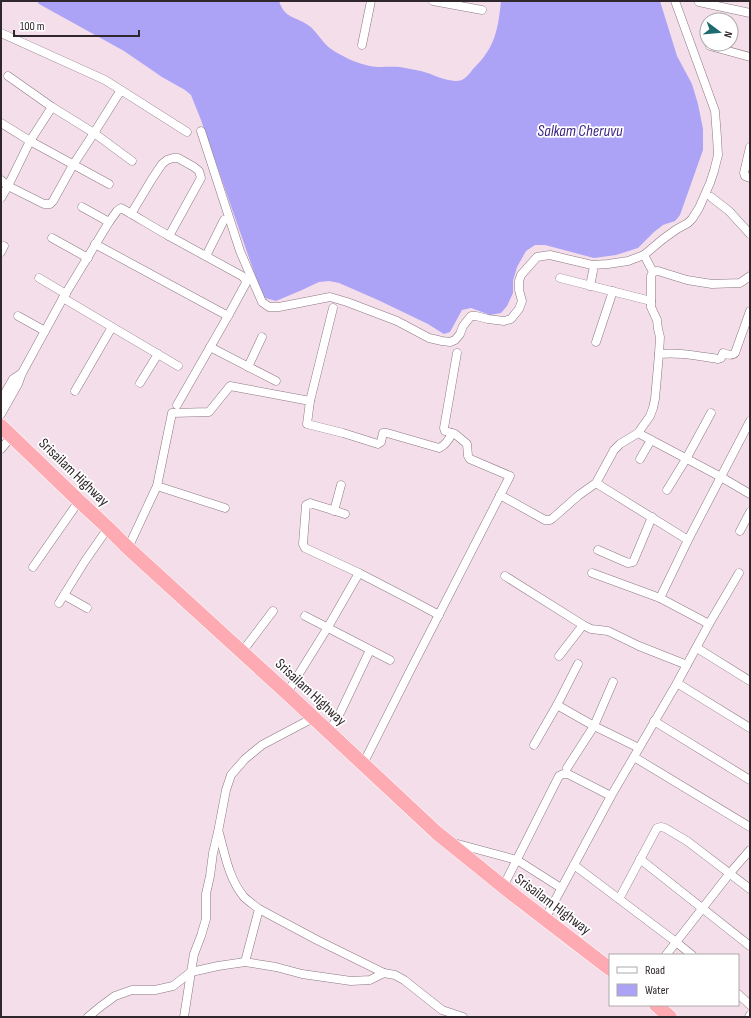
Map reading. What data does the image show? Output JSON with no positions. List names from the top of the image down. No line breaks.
{"streets":{"highway":["Srisailam Highway"]},"water":["Salkam Cheruvu"],"legend":["Road","Water"],"scale_bar":"100 m","north":"right"}
